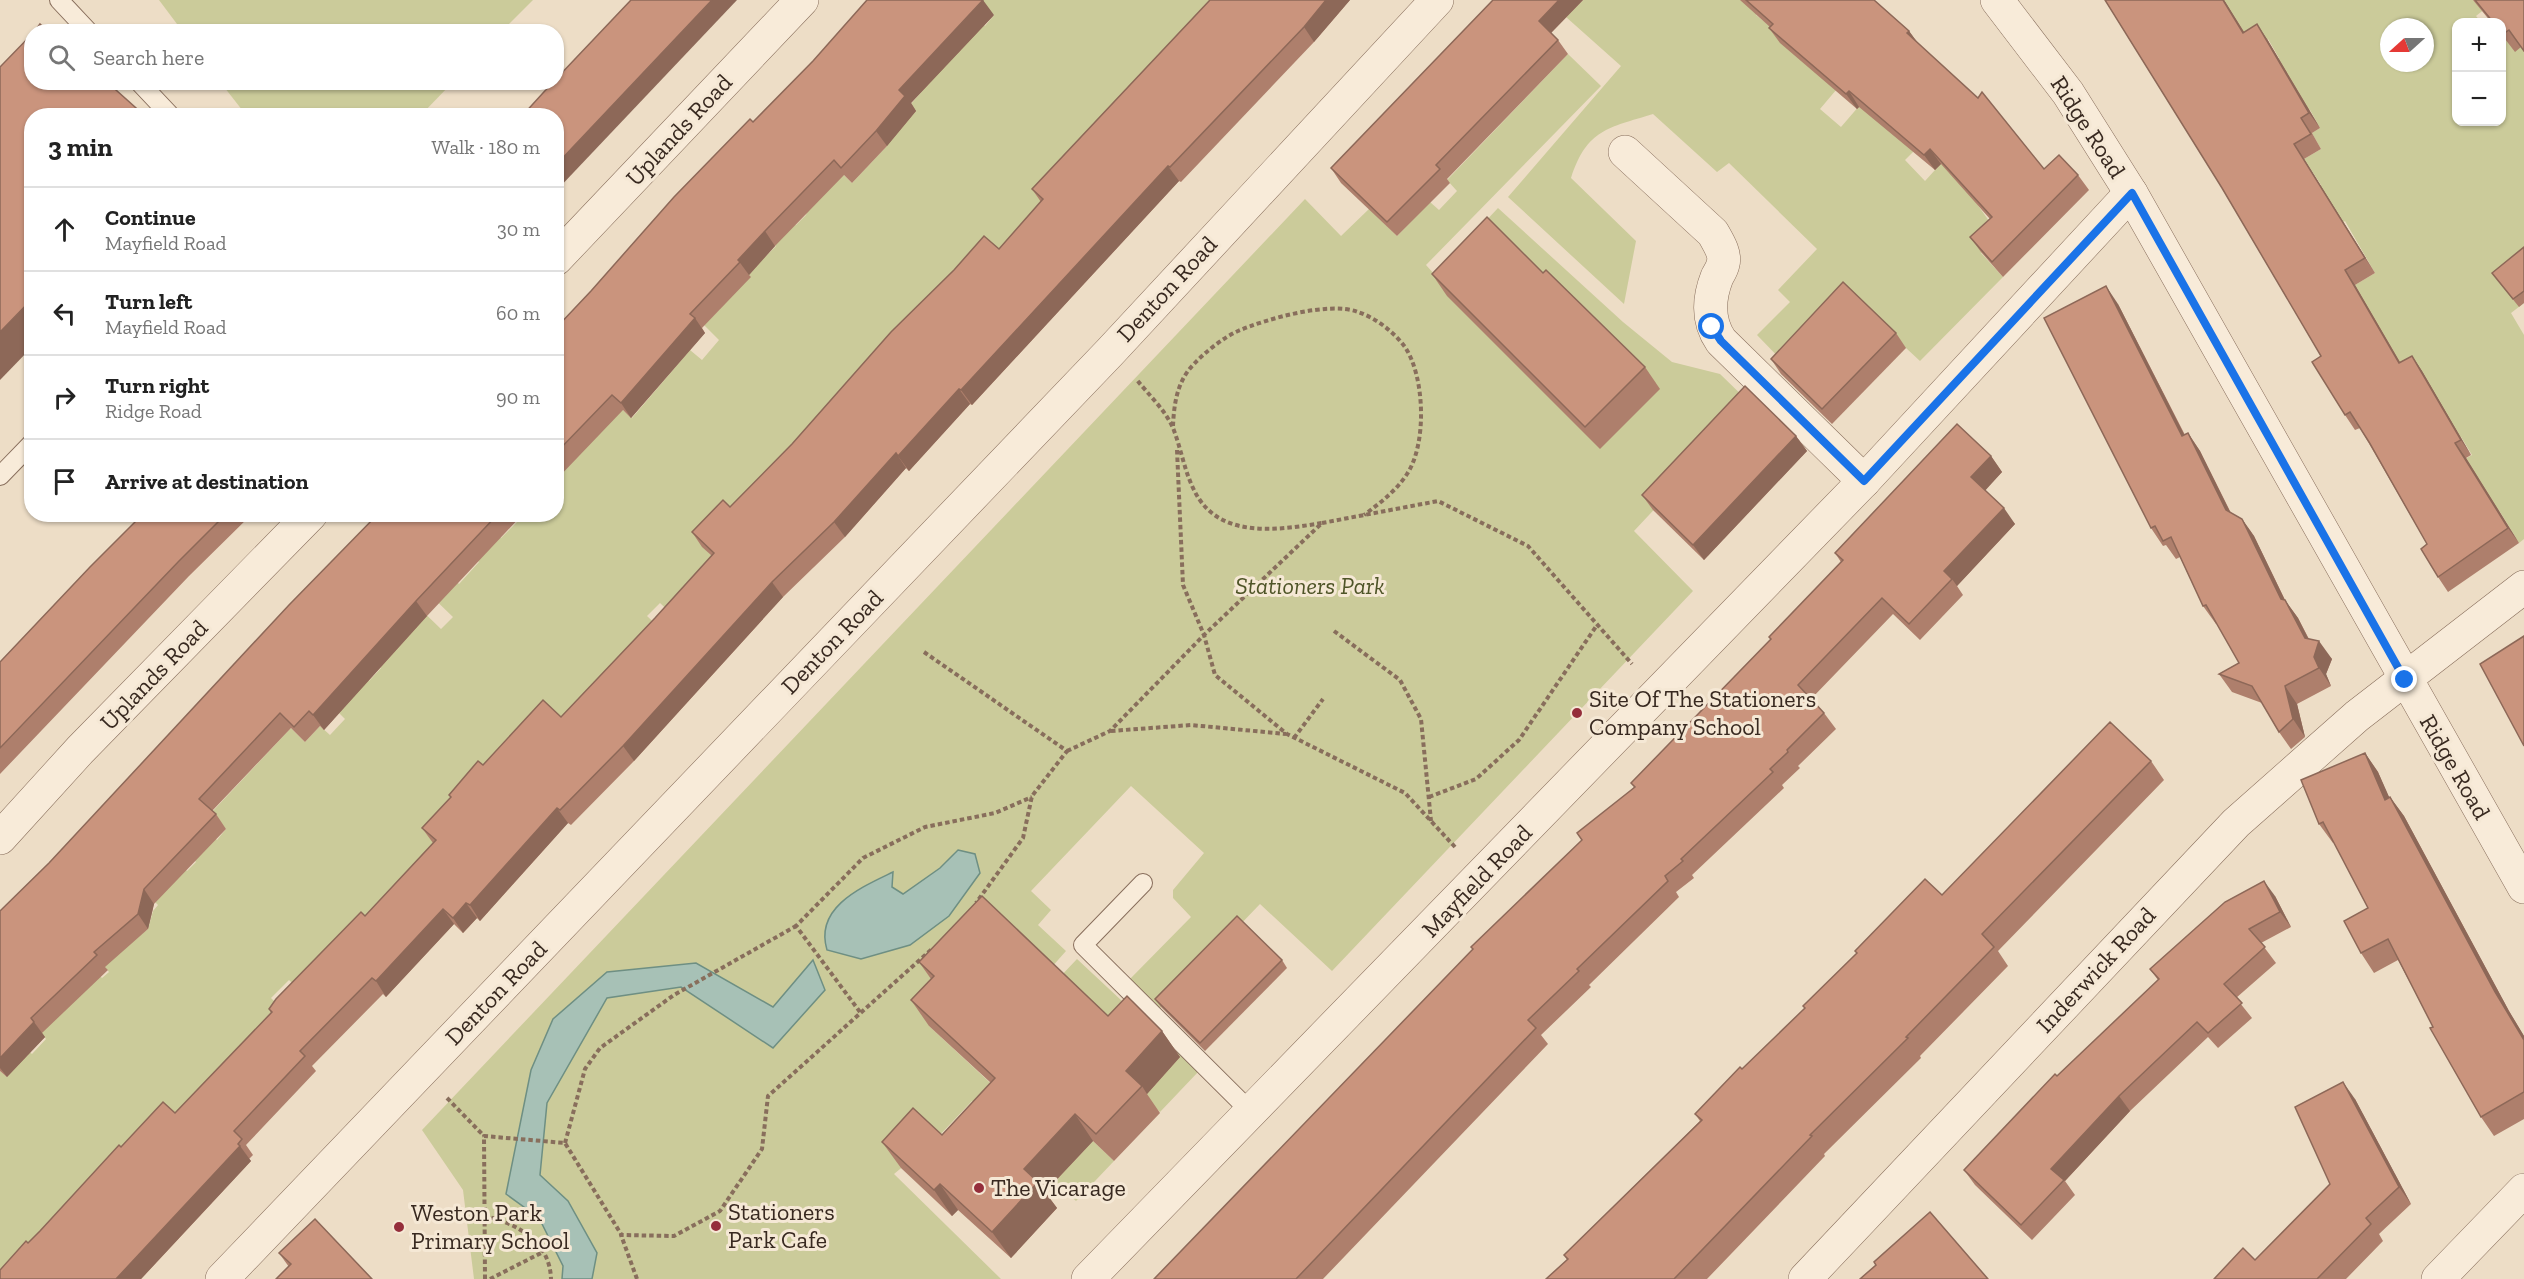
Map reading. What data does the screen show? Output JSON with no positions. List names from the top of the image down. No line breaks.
{"streets":{"street":["Ridge Road","Uplands Road","Denton Road","Mayfield Road","Inderwick Road"]},"crossings":[["Ridge Road","Mayfield Road"],["Ridge Road","Inderwick Road"]],"parks":["Stationers Park"],"places":["Site Of The Stationers Company School","The Vicarage","Stationers Park Cafe","Weston Park Primary School"],"north":"left","page":{"map_buttons":["+","−"],"search":"Search here","heading":["3 min","Walk · 180 m"],"list":[["Continue","Mayfield Road","30 m"],["Turn left","Mayfield Road","60 m"],["Turn right","Ridge Road","90 m"],"Arrive at destination"]}}
